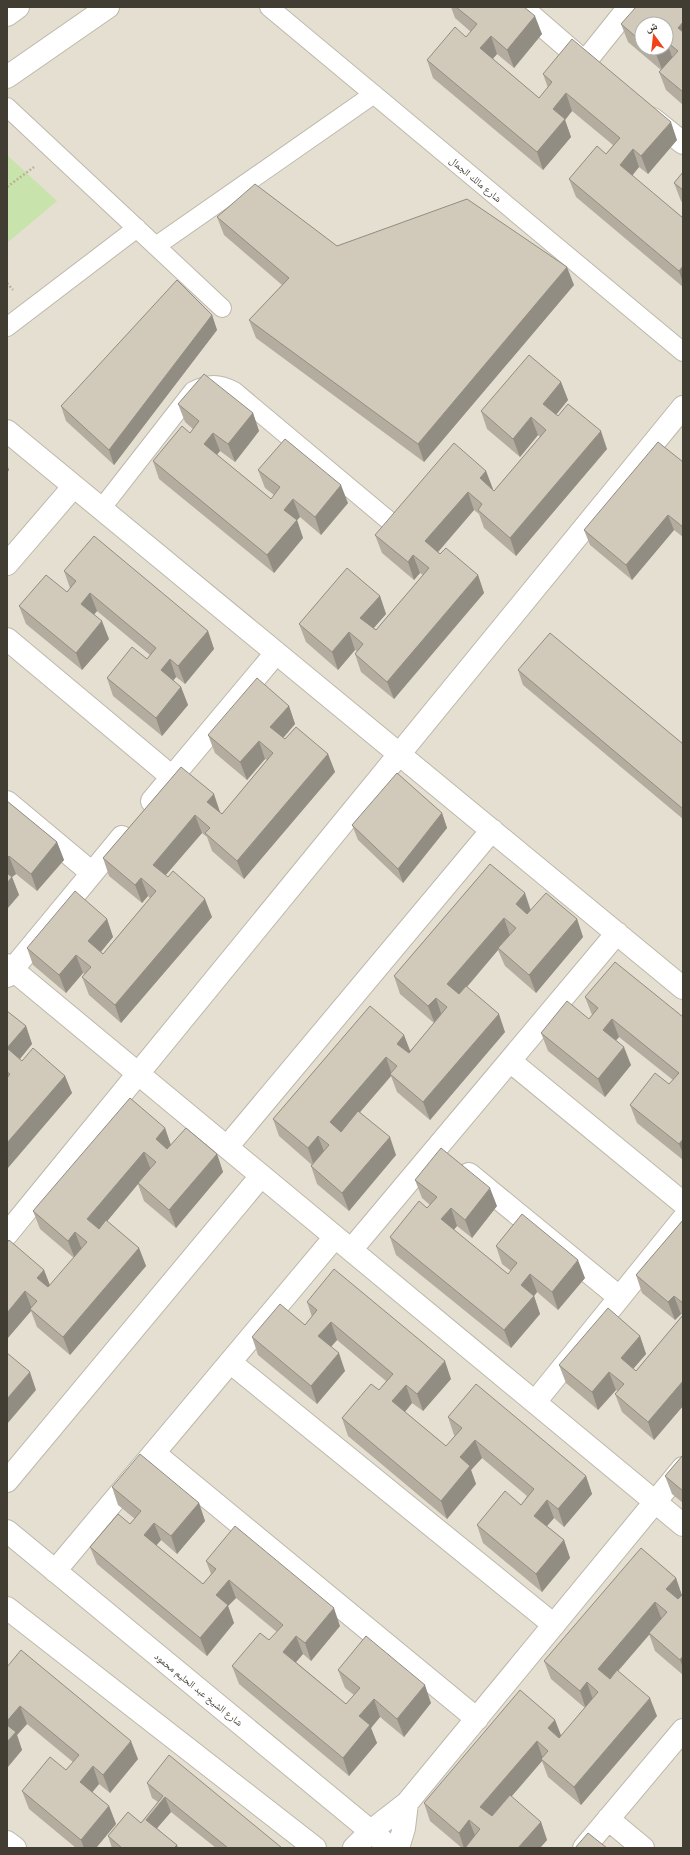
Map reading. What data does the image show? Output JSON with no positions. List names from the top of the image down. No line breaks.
{"streets":{"street":["شارع الشيخ عبد الحليم محمود"],"lane":["شارع مالك الجمال"]},"north":"top"}
